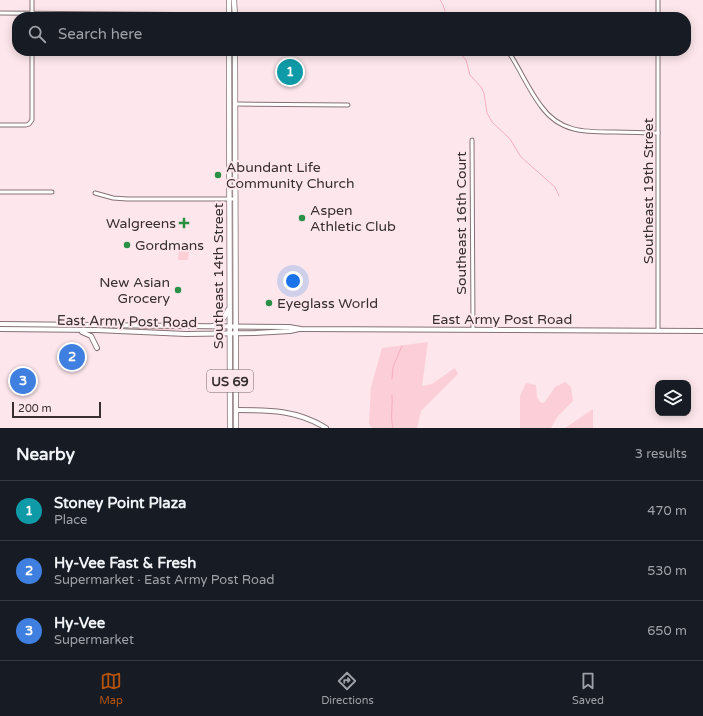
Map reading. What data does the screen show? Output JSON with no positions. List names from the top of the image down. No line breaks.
{"streets":{"main road":["Southeast 14th Street","East Army Post Road","US 69"],"street":["Southeast 19th Street","Southeast 16th Court"]},"crossings":[["Southeast 19th Street","East Army Post Road"],["Southeast 16th Court","East Army Post Road"],["Southeast 14th Street","East Army Post Road"]],"places":{"other":["Abundant Life Community Church","Aspen Athletic Club","Gordmans","New Asian Grocery","Eyeglass World"],"health":["Walgreens"]},"scale_bar":"200 m","page":{"search":"Search here","pins":["1","2","3"],"scale":"200 m","heading":["Nearby","3 results"],"list":[{"mark":"1","name":"Stoney Point Plaza","note":"Place","value":"470 m"},{"mark":"2","name":"Hy-Vee Fast & Fresh","note":"Supermarket · East Army Post Road","value":"530 m"},{"mark":"3","name":"Hy-Vee","note":"Supermarket","value":"650 m"}],"nav":["Map","Directions","Saved"]}}
